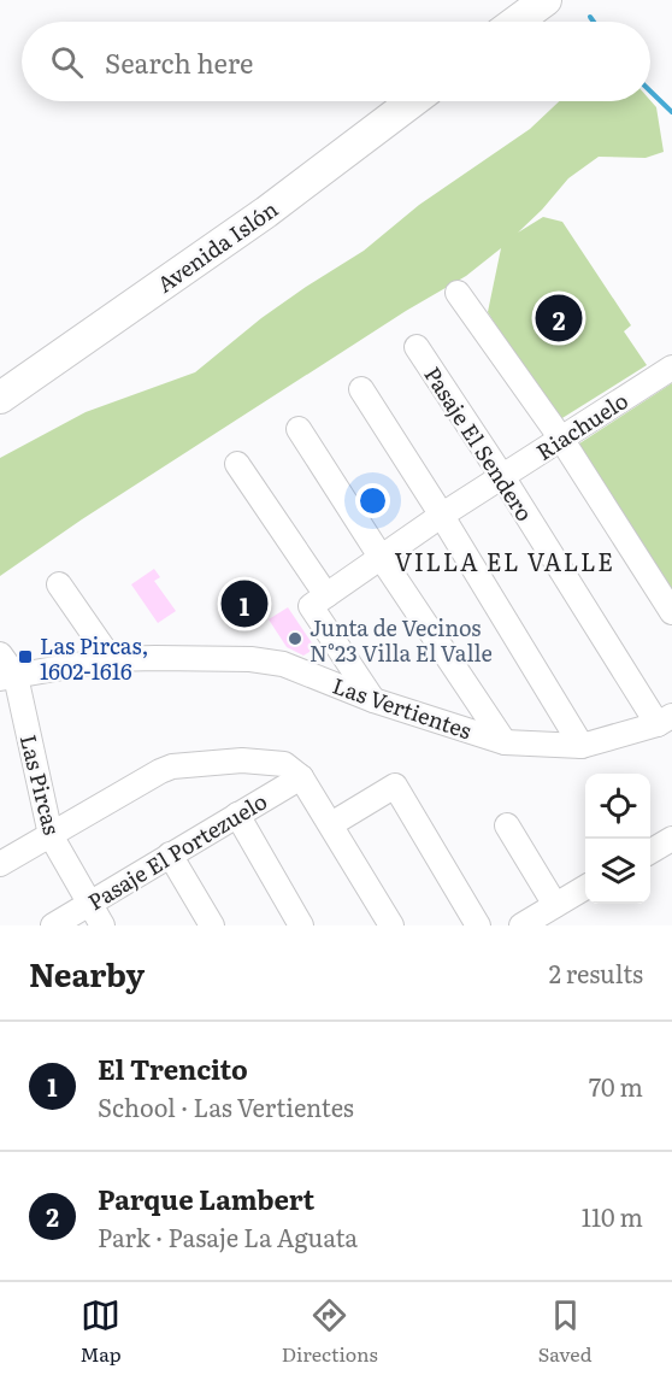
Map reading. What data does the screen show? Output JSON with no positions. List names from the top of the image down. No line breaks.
{"streets":{"main road":["Avenida Islón"],"street":["Riachuelo","Pasaje El Sendero","Las Vertientes","Las Pircas","Pasaje El Portezuelo"]},"crossings":[["Riachuelo","Pasaje El Sendero"],["Pasaje El Sendero","Las Vertientes"],["Las Vertientes","Las Pircas"],["Las Pircas","Pasaje El Portezuelo"]],"districts":["VILLA EL VALLE"],"places":{"other":["Junta de Vecinos N°23 Villa El Valle"],"transit":["Las Pircas, 1602-1616"]},"page":{"search":"Search here","pins":["2","1"],"heading":["Nearby","2 results"],"list":[{"mark":"1","name":"El Trencito","note":"School · Las Vertientes","value":"70 m"},{"mark":"2","name":"Parque Lambert","note":"Park · Pasaje La Aguata","value":"110 m"}],"nav":["Map","Directions","Saved"]}}
